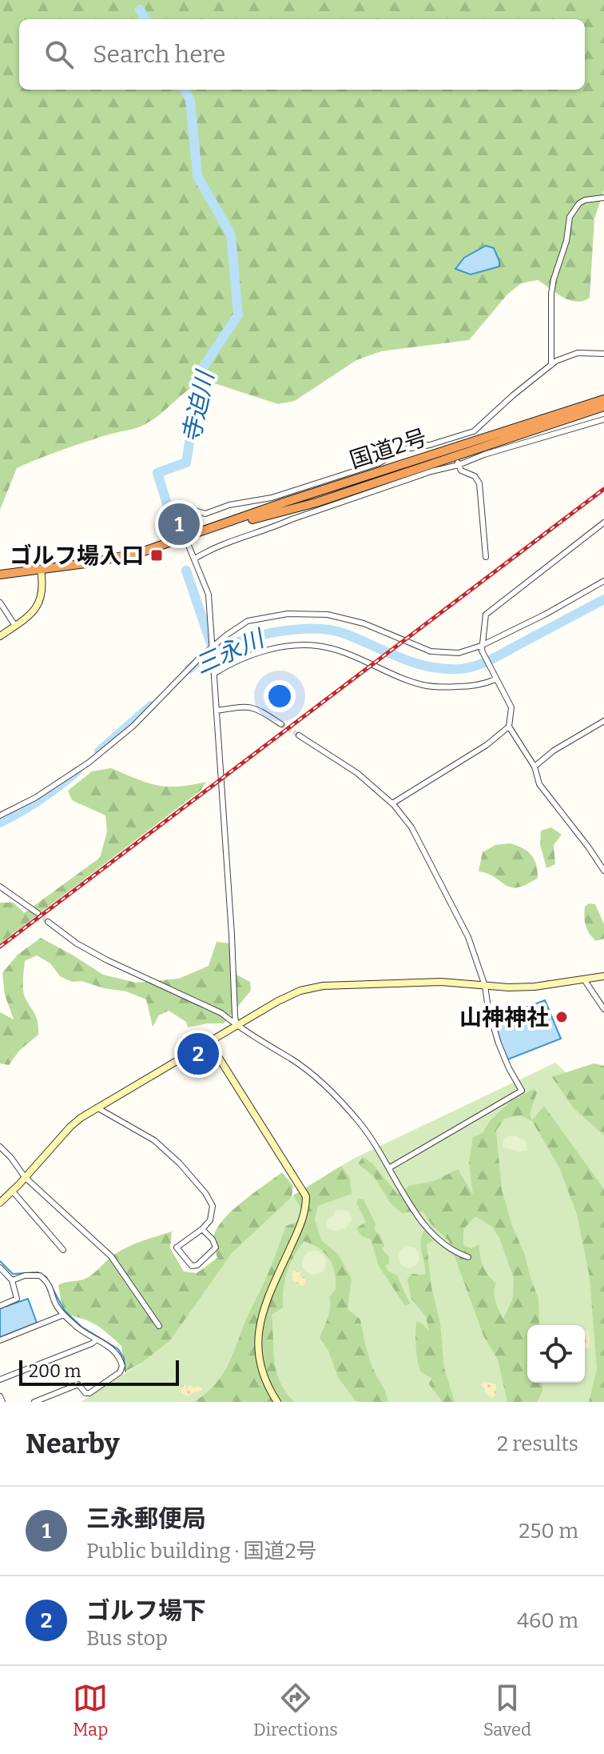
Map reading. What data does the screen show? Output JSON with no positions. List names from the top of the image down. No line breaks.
{"streets":{"highway":["国道2号"]},"water":["寺迫川","三永川"],"places":{"transit":["ゴルフ場入口"],"other":["山神神社"]},"scale_bar":"200 m","page":{"search":"Search here","pins":["1","2"],"scale":"200 m","heading":["Nearby","2 results"],"list":[{"mark":"1","name":"三永郵便局","note":"Public building · 国道2号","value":"250 m"},{"mark":"2","name":"ゴルフ場下","note":"Bus stop","value":"460 m"}],"nav":["Map","Directions","Saved"]}}
